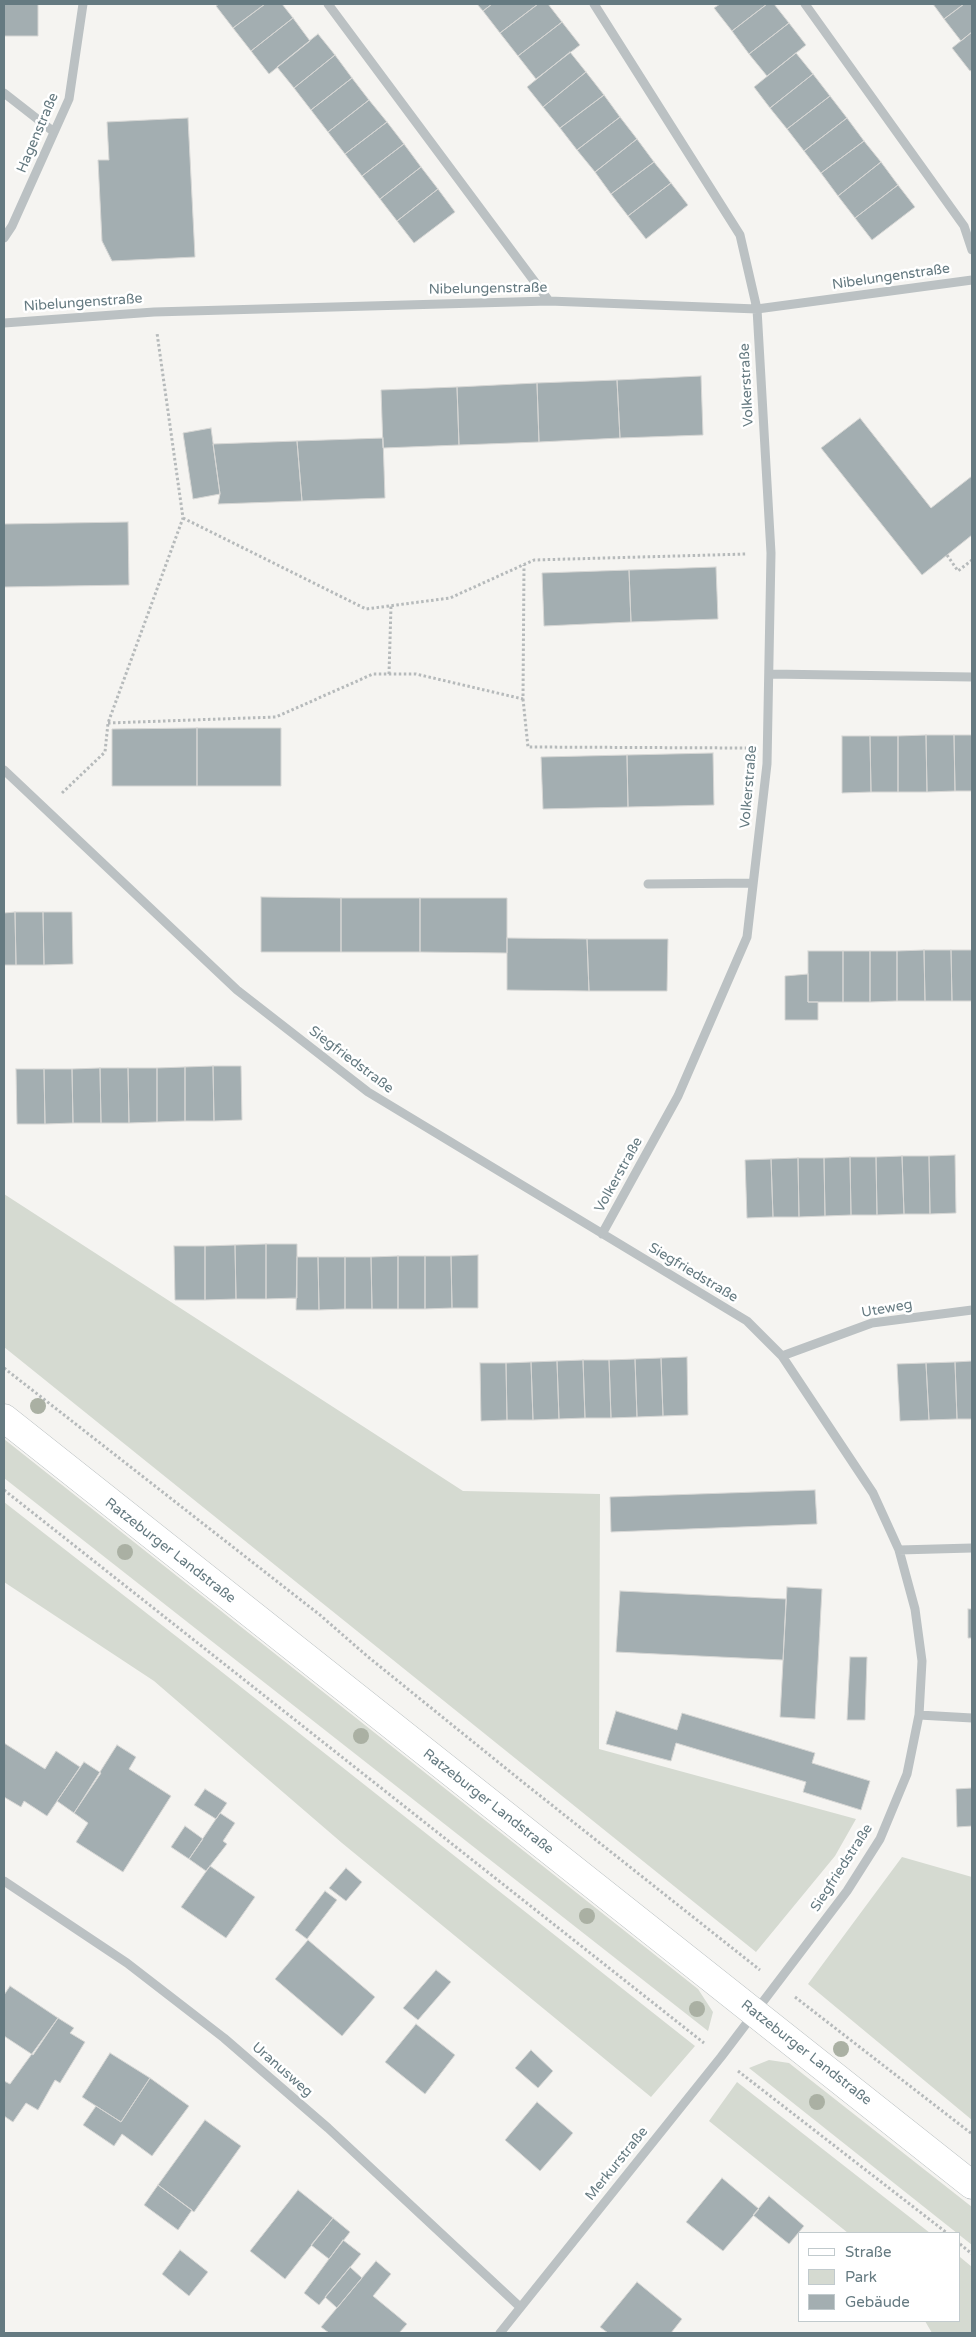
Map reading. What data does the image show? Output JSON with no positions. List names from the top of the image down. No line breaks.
{"streets":{"main road":["Ratzeburger Landstraße"],"street":["Hagenstraße","Nibelungenstraße","Volkerstraße","Siegfriedstraße","Uteweg","Uranusweg","Merkurstraße"]},"crossings":[["Nibelungenstraße","Volkerstraße"],["Volkerstraße","Siegfriedstraße"],["Siegfriedstraße","Uteweg"],["Siegfriedstraße","Ratzeburger Landstraße"],["Siegfriedstraße","Merkurstraße"],["Ratzeburger Landstraße","Merkurstraße"],["Uranusweg","Merkurstraße"]],"legend":["Straße","Park","Gebäude"]}
